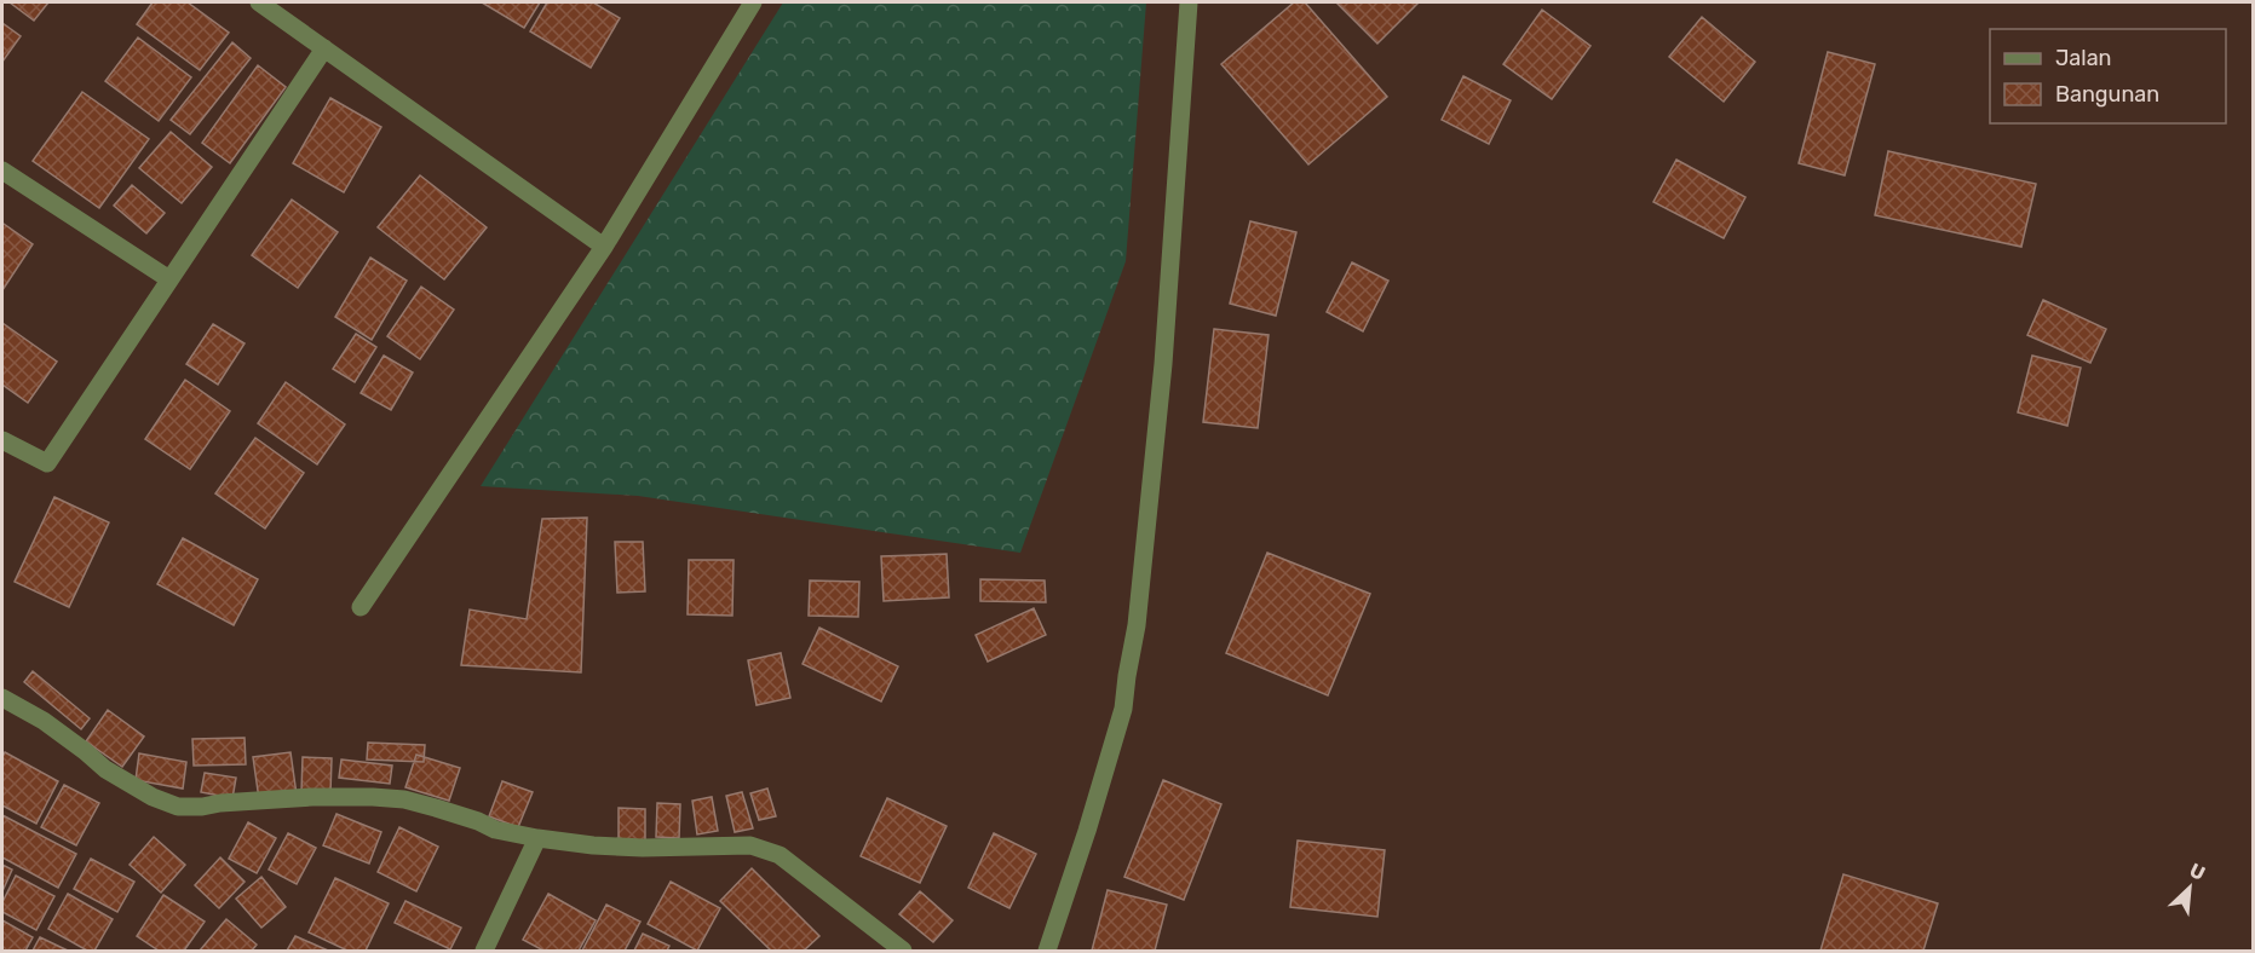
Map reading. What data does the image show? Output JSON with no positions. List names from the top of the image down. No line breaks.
{"legend":["Jalan","Bangunan"],"north":"top right"}
